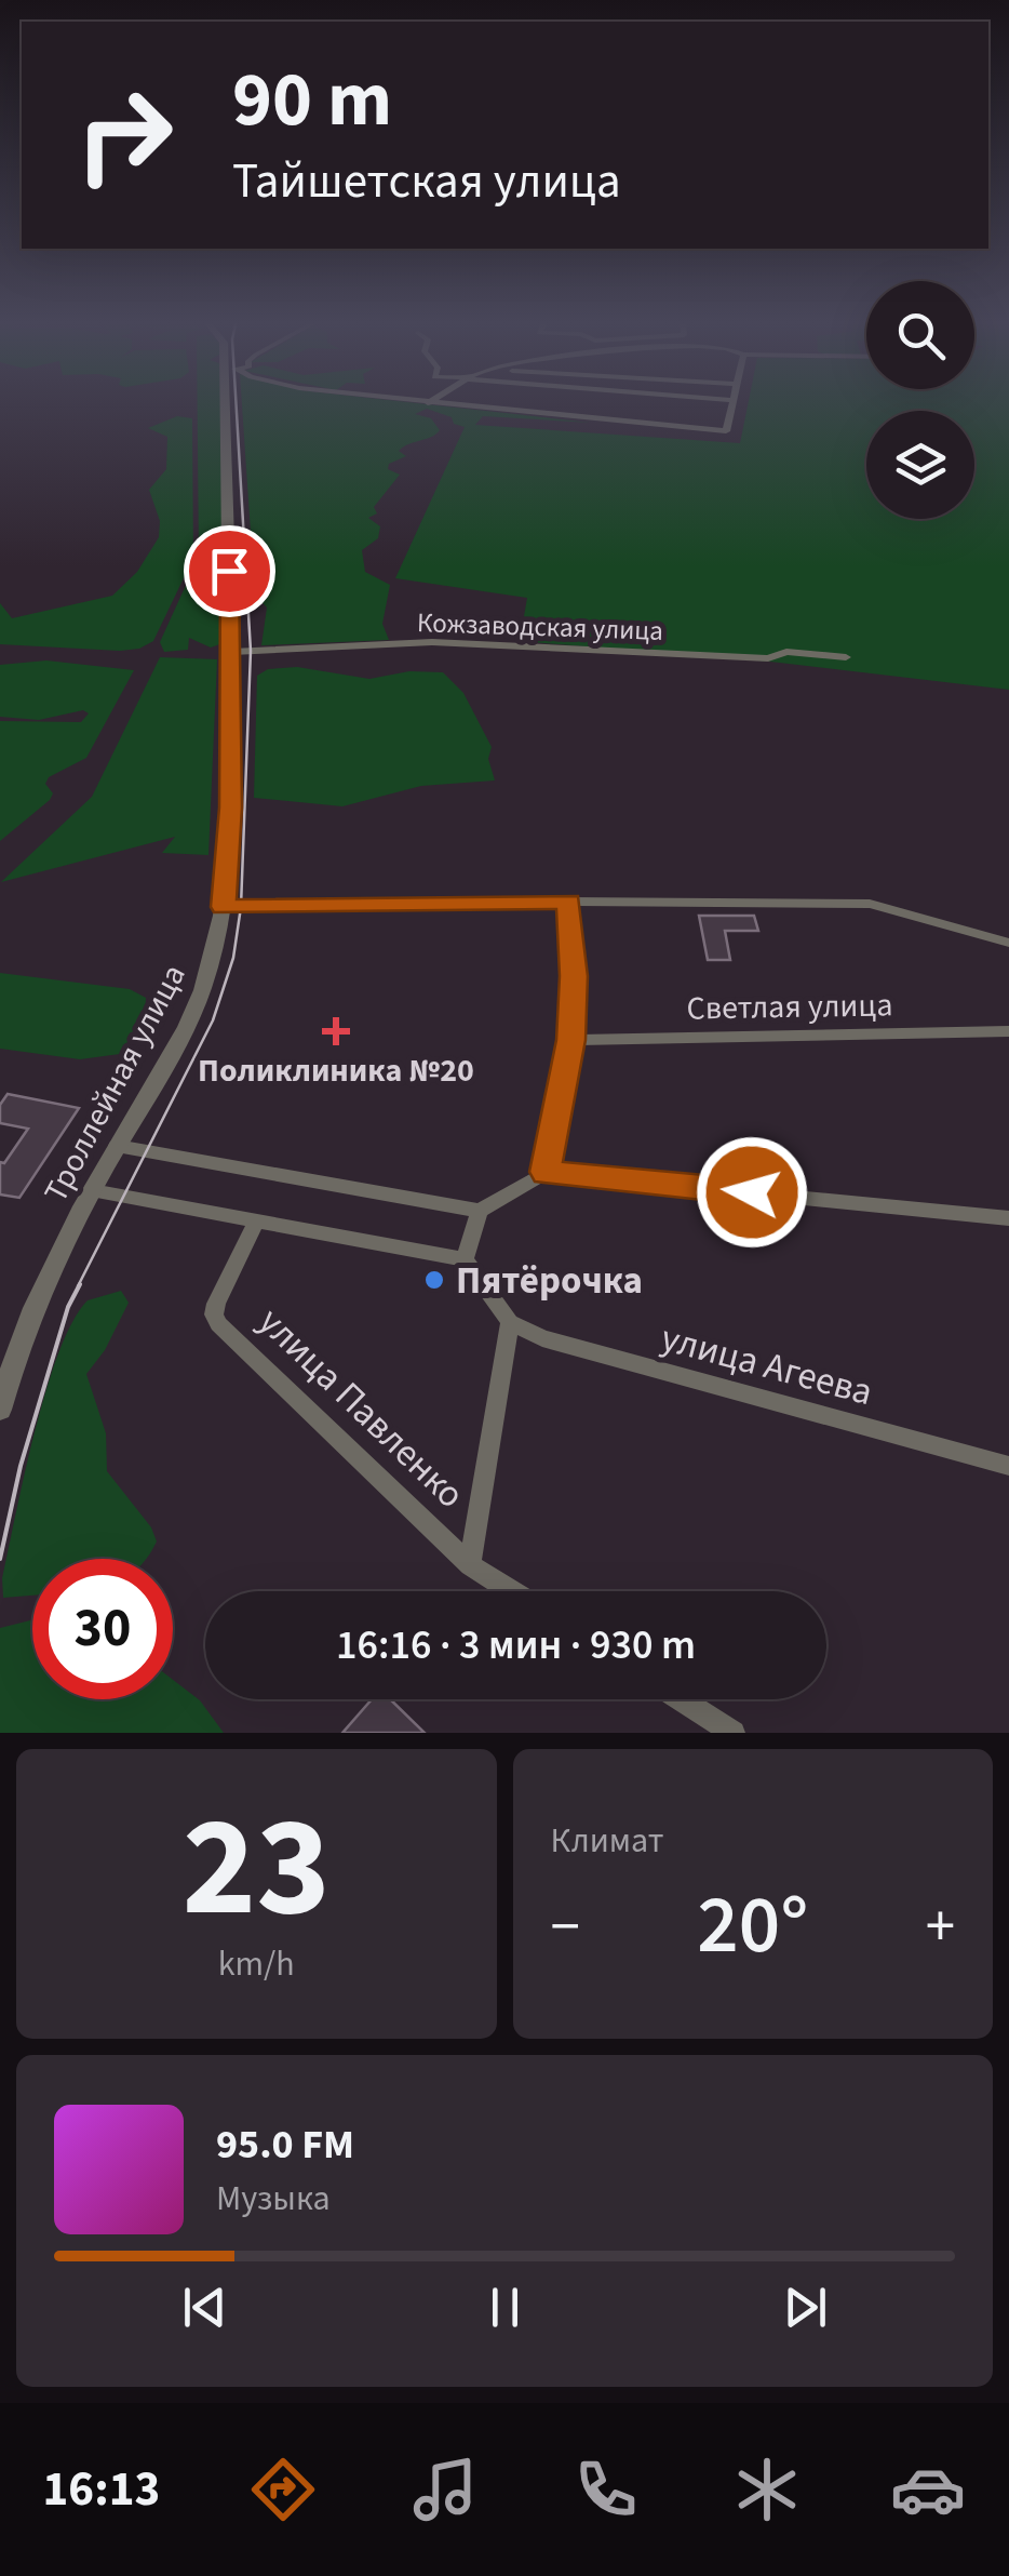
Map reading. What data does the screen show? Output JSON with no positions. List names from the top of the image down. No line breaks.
{"streets":{"street":["Кожзаводская улица","Светлая улица","Троллейная улица","улица Агеева","улица Павленко"]},"crossings":[["Кожзаводская улица","Троллейная улица"]],"places":{"health":["Поликлиника №20"],"other":["Пятёрочка"]},"page":{"turn":["90 m","Тайшетская улица"],"limit":"30","trip":"16:16 · 3 мин · 930 m","tile":[["23","km/h"],"Климат"],"heat":["−","20°","+"],"song":["95.0 FM","Музыка"],"tabs":"16:13"}}
